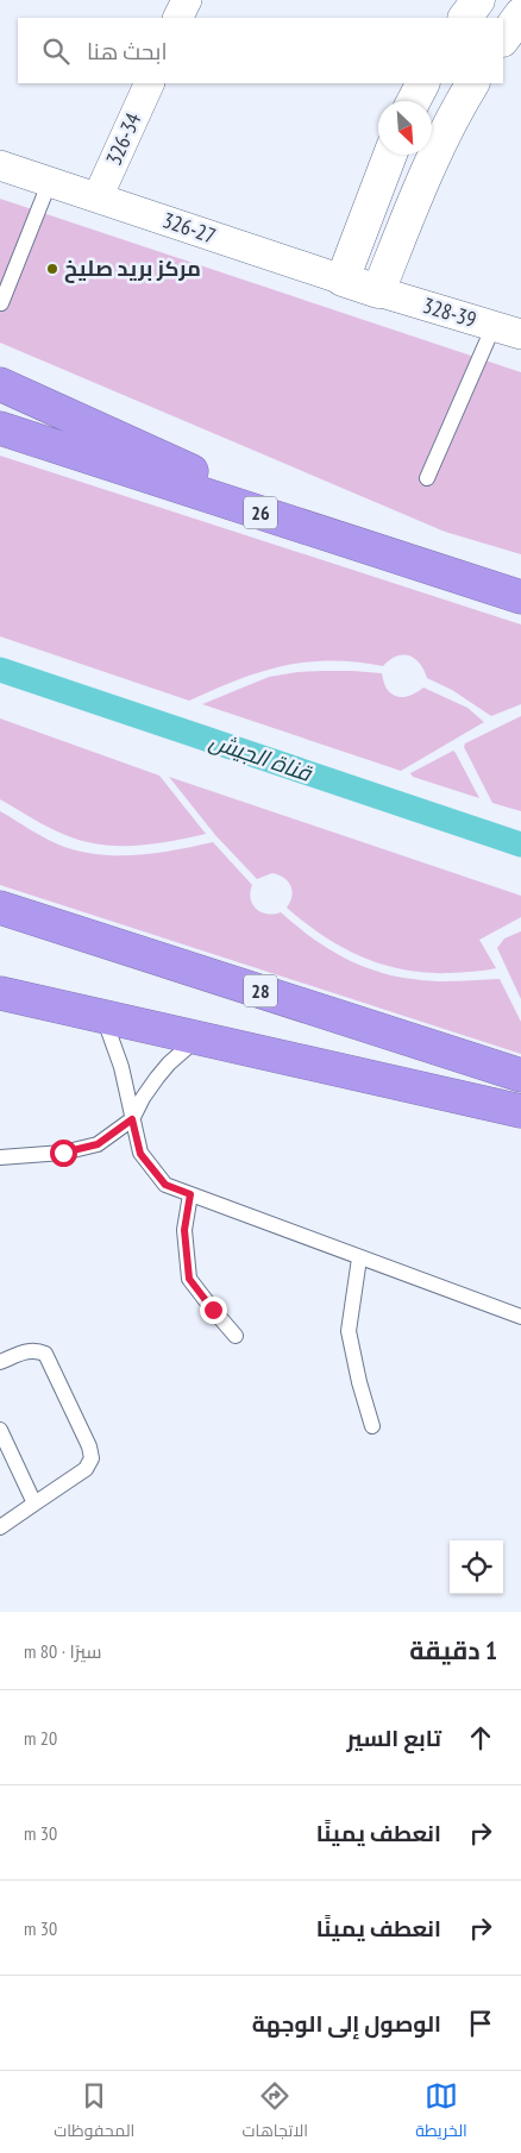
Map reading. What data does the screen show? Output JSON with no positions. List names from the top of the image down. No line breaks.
{"streets":{"highway":["26","28"],"street":["326-34","326-27","328-39"]},"crossings":[["326-34","326-27"],["326-27","328-39"]],"water":["قناة الجيش"],"places":["مركز بريد صليخ"],"north":"bottom right","page":{"search":"ابحث هنا","heading":["1 دقيقة","سيرًا · 80 m"],"list":[["تابع السير","20 m"],["انعطف يمينًا","30 m"],["انعطف يمينًا","30 m"],"الوصول إلى الوجهة"],"nav":["الخريطة","الاتجاهات","المحفوظات"]}}
